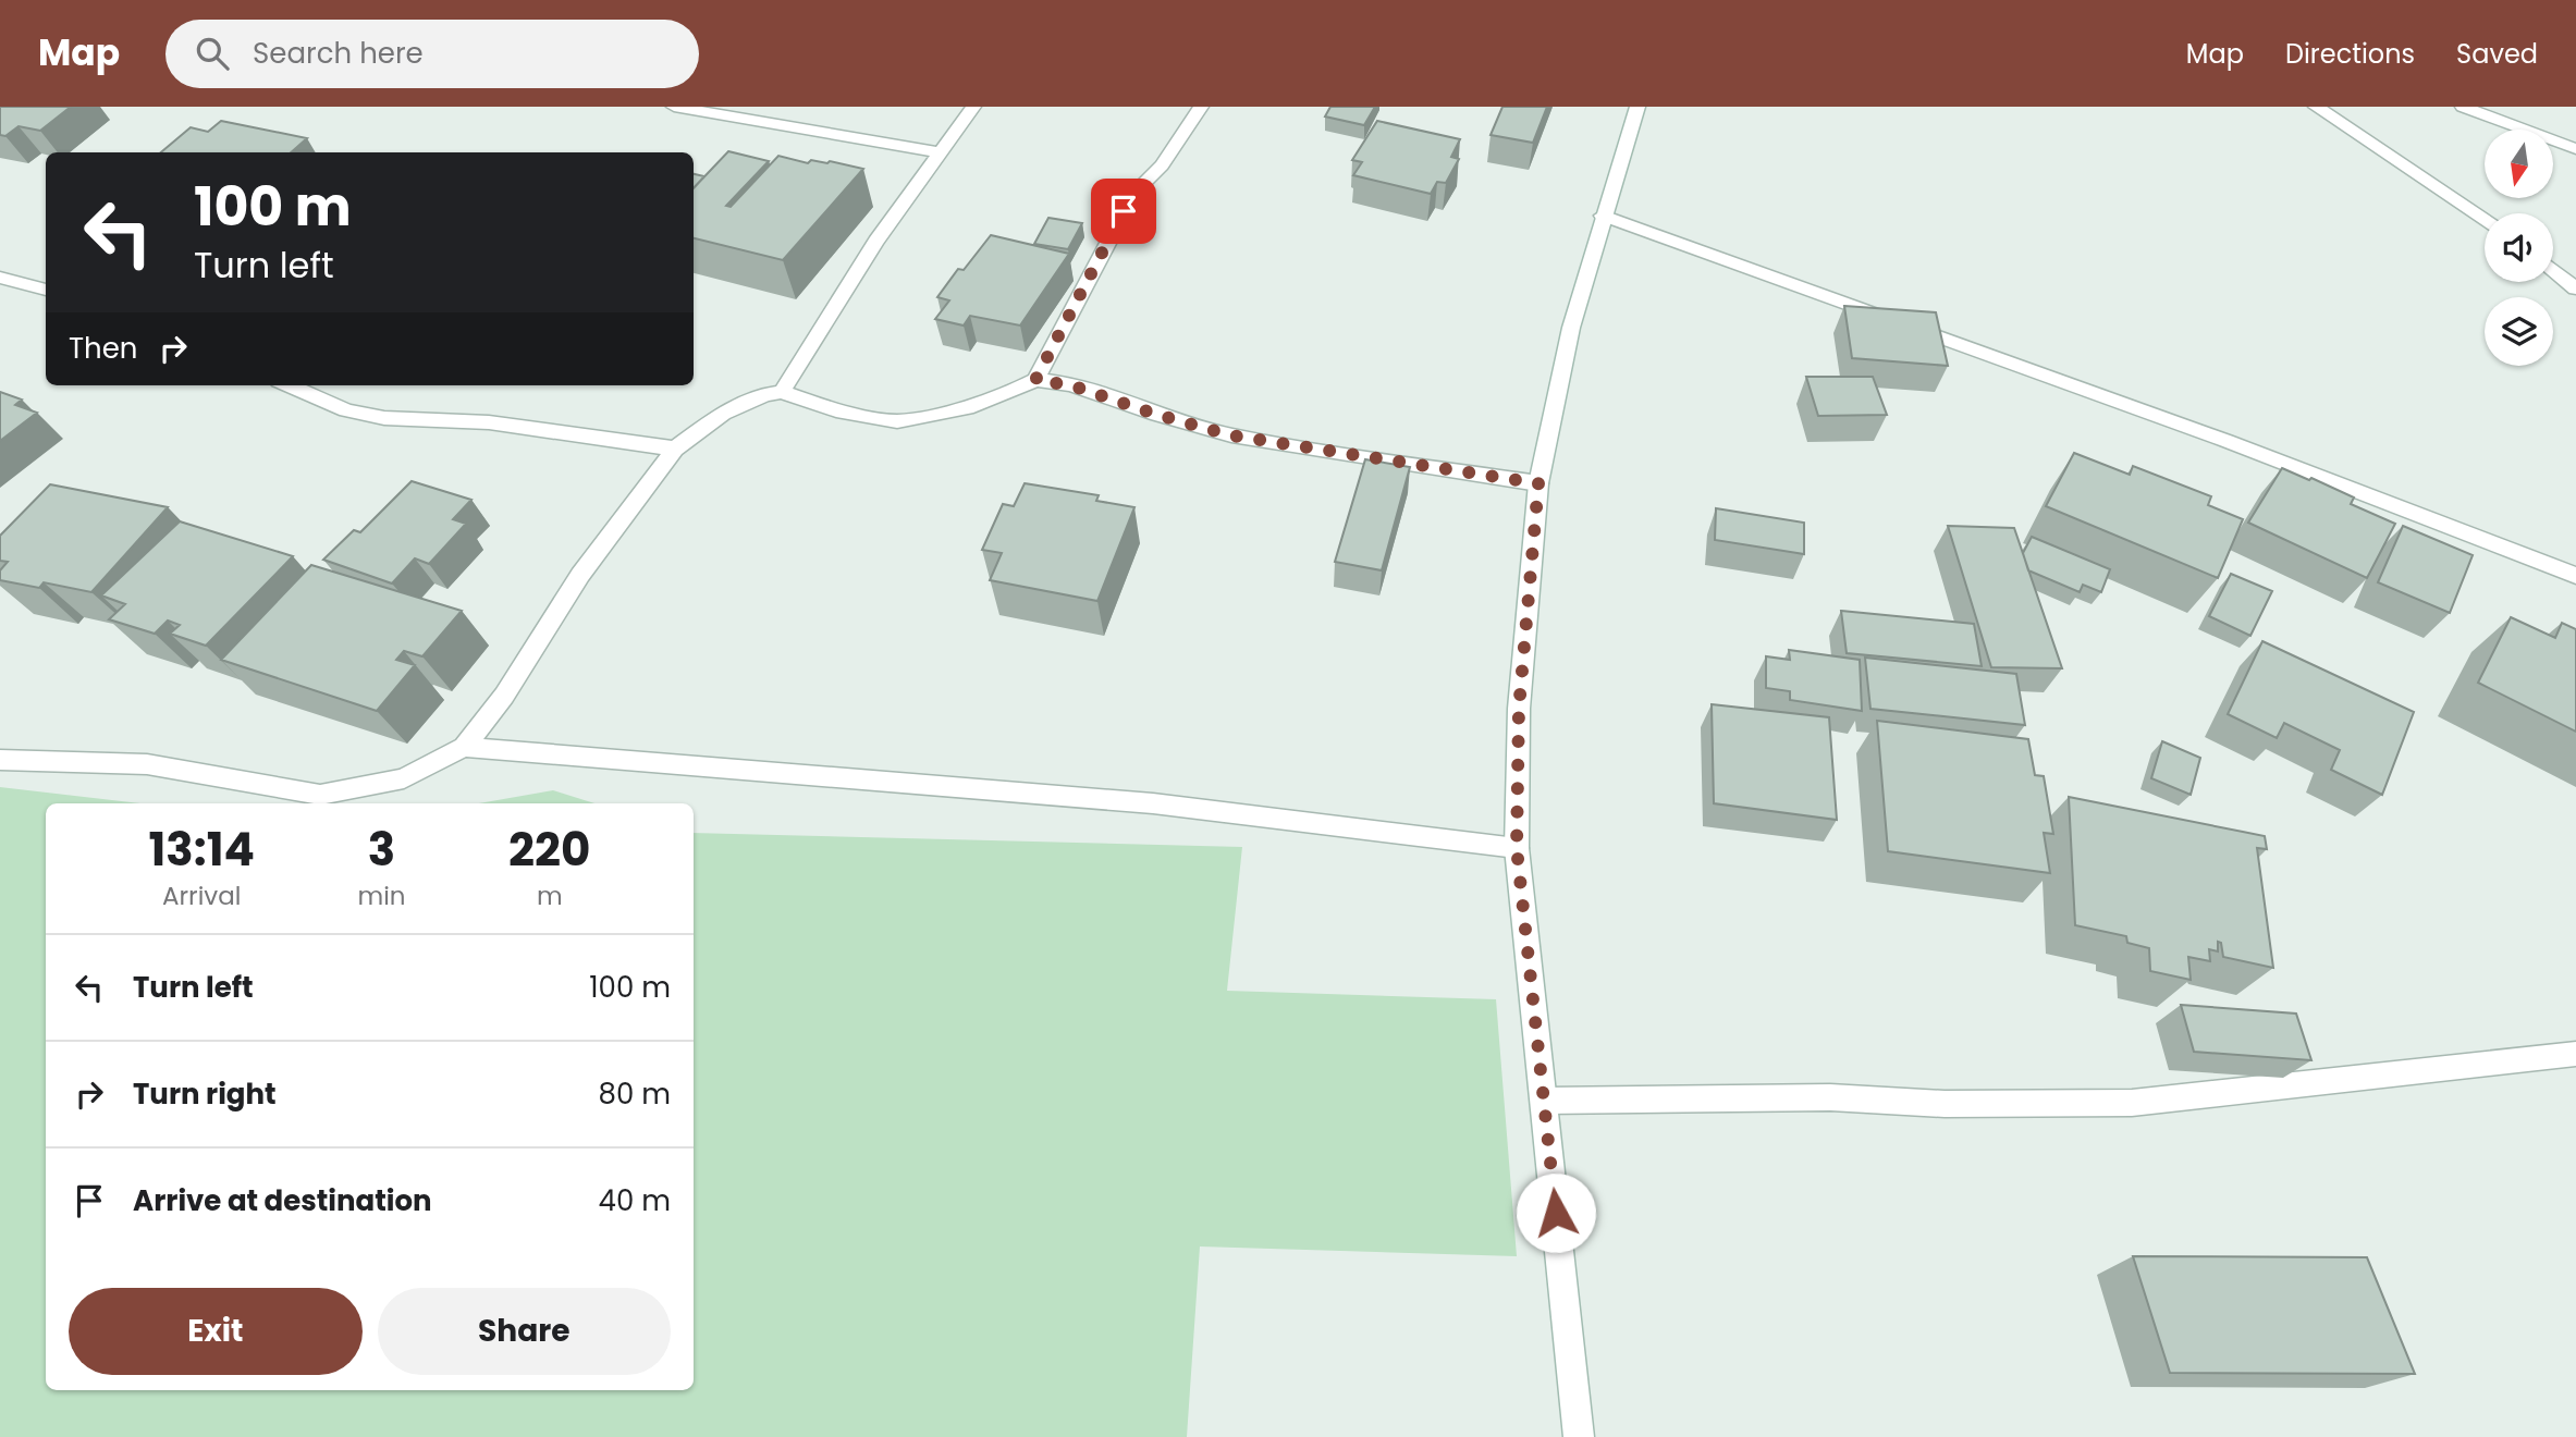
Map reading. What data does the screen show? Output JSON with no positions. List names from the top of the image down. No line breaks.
{"north":"bottom","page":{"header":"Map","search":"Search here","nav":["Map","Directions","Saved"],"turn":["100 m","Turn left"],"then":"Then","eta":["13:14","Arrival","3","min","220","m"],"list":[{"name":"Turn left","value":"100 m"},{"name":"Turn right","value":"80 m"},{"name":"Arrive at destination","value":"40 m"}],"buttons":["Exit","Share"]}}
